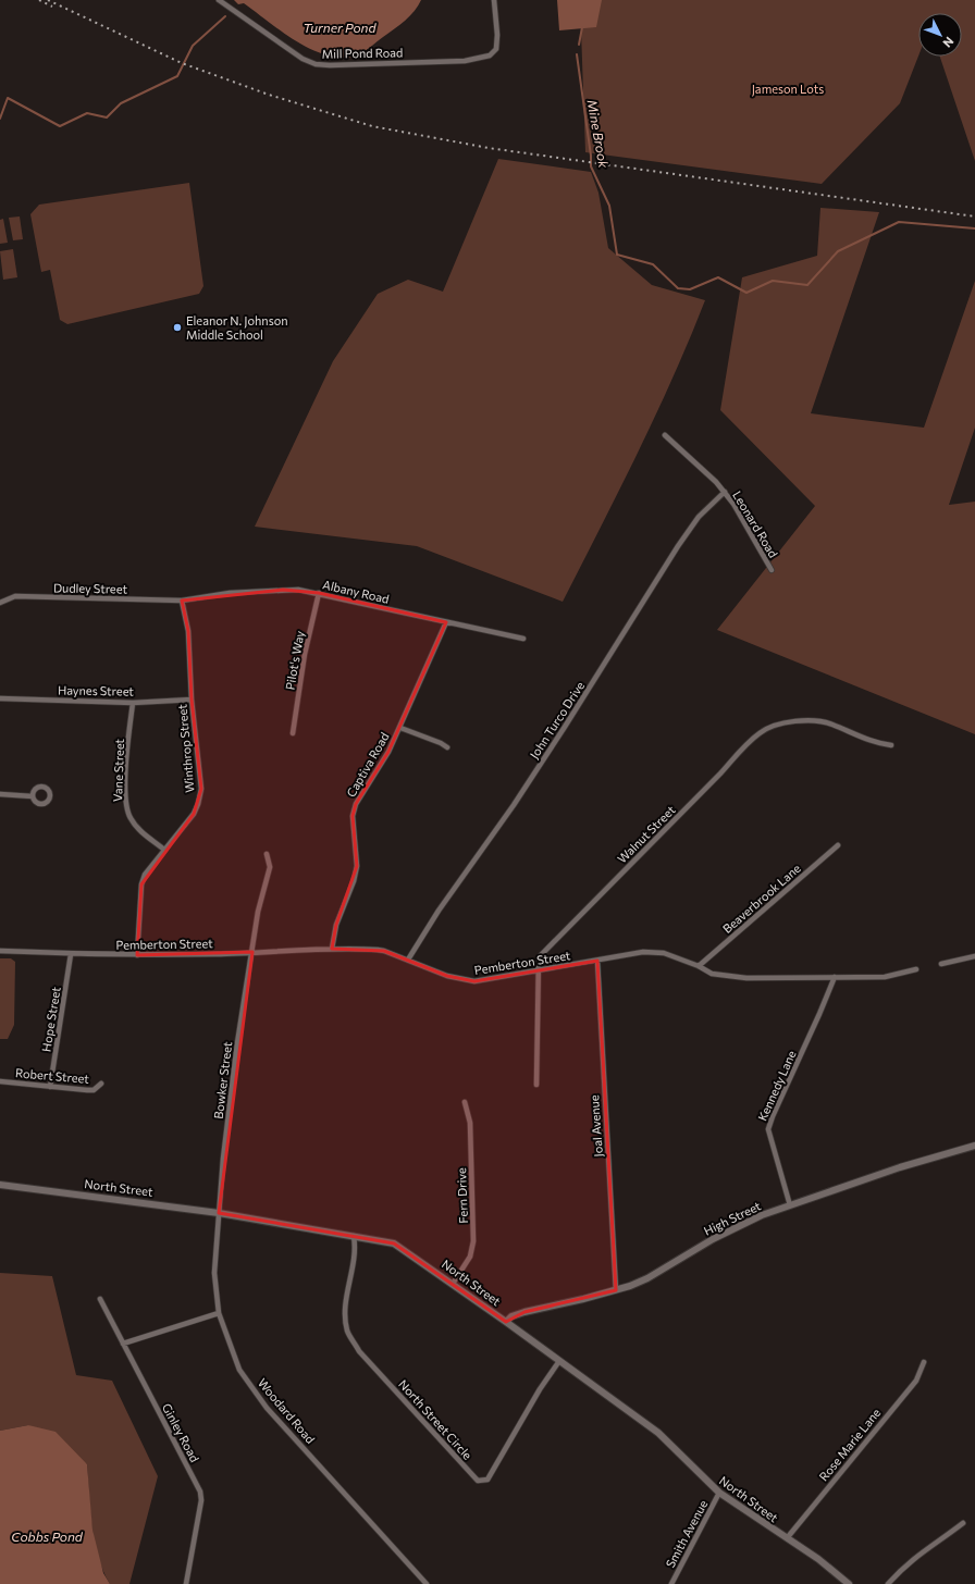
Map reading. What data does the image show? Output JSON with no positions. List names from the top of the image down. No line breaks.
{"streets":{"street":["Mill Pond Road","Leonard Road","Dudley Street","Albany Road","Pilot's Way","Haynes Street","John Turco Drive","Winthrop Street","Captiva Road","Vane Street","Walnut Street","Beaverbrook Lane","Pemberton Street","Hope Street","Robert Street","Bowker Street","Kennedy Lane","Joal Avenue","North Street","Fern Drive","High Street","Woodard Road","North Street Circle","Ginley Road","Rose Marie Lane","Smith Avenue"]},"crossings":[["Leonard Road","John Turco Drive"],["Dudley Street","Albany Road"],["Dudley Street","Winthrop Street"],["Albany Road","Pilot's Way"],["Albany Road","Winthrop Street"],["Albany Road","Captiva Road"],["Haynes Street","Winthrop Street"],["Haynes Street","Vane Street"],["John Turco Drive","Pemberton Street"],["Winthrop Street","Vane Street"],["Winthrop Street","Pemberton Street"],["Captiva Road","Pemberton Street"],["Walnut Street","Pemberton Street"],["Beaverbrook Lane","Pemberton Street"],["Pemberton Street","Hope Street"],["Pemberton Street","Bowker Street"],["Pemberton Street","Kennedy Lane"],["Pemberton Street","Joal Avenue"],["Hope Street","Robert Street"],["Bowker Street","North Street"],["Bowker Street","Woodard Road"],["Kennedy Lane","High Street"],["Joal Avenue","High Street"],["North Street","Fern Drive"],["North Street","High Street"],["North Street","Woodard Road"],["North Street","North Street Circle"],["North Street","Rose Marie Lane"],["North Street","Smith Avenue"]],"water":["Turner Pond","Mine Brook","Cobbs Pond"],"parks":["Jameson Lots"],"places":["Eleanor N. Johnson Middle School"],"north":"bottom right"}
